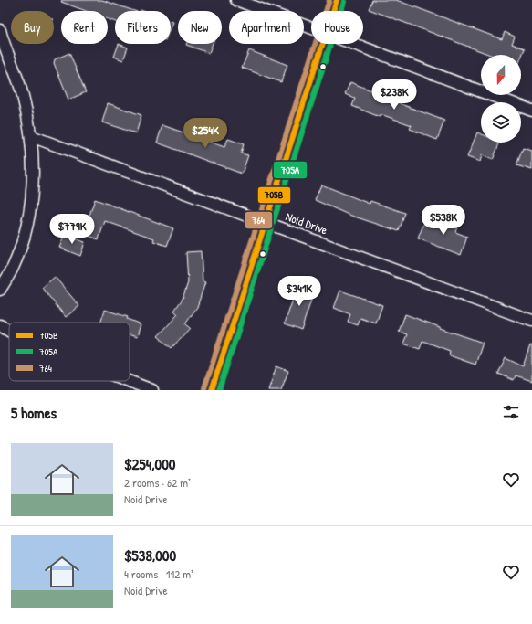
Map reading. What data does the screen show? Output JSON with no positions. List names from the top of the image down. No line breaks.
{"streets":{"street":["Noid Drive"]},"lines":["transit line 705B","transit line 764","transit line 705A"],"legend":["705B","705A","764"],"north":"bottom","page":{"chip":["Buy","Rent","Filters","New","Apartment","House"],"price":["$238K","$254K","$538K","$779K","$341K"],"heading":"5 homes","list":[{"name":"$254,000","note":"2 rooms · 62 m² · Noid Drive"},{"name":"$538,000","note":"4 rooms · 112 m² · Noid Drive"}]}}
